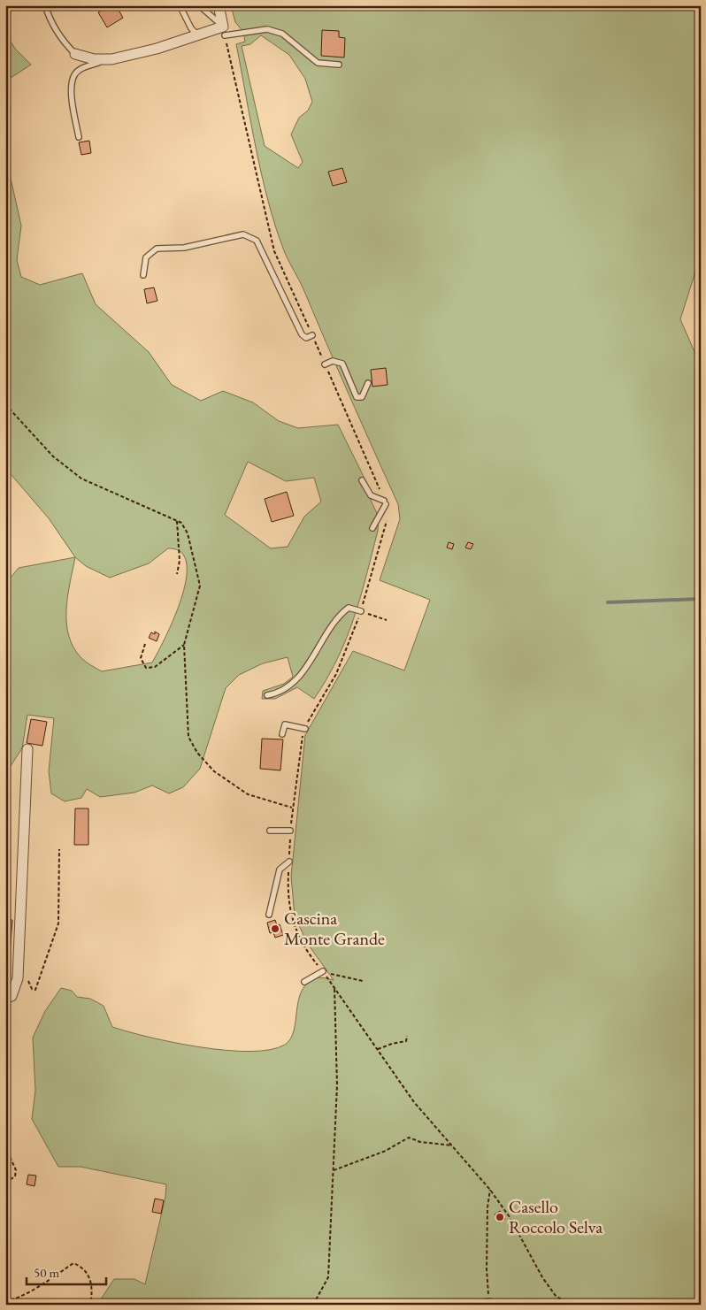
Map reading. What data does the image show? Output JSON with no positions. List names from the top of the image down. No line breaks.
{"places":["Cascina Monte Grande","Casello Roccolo Selva"],"scale_bar":"50 m"}
